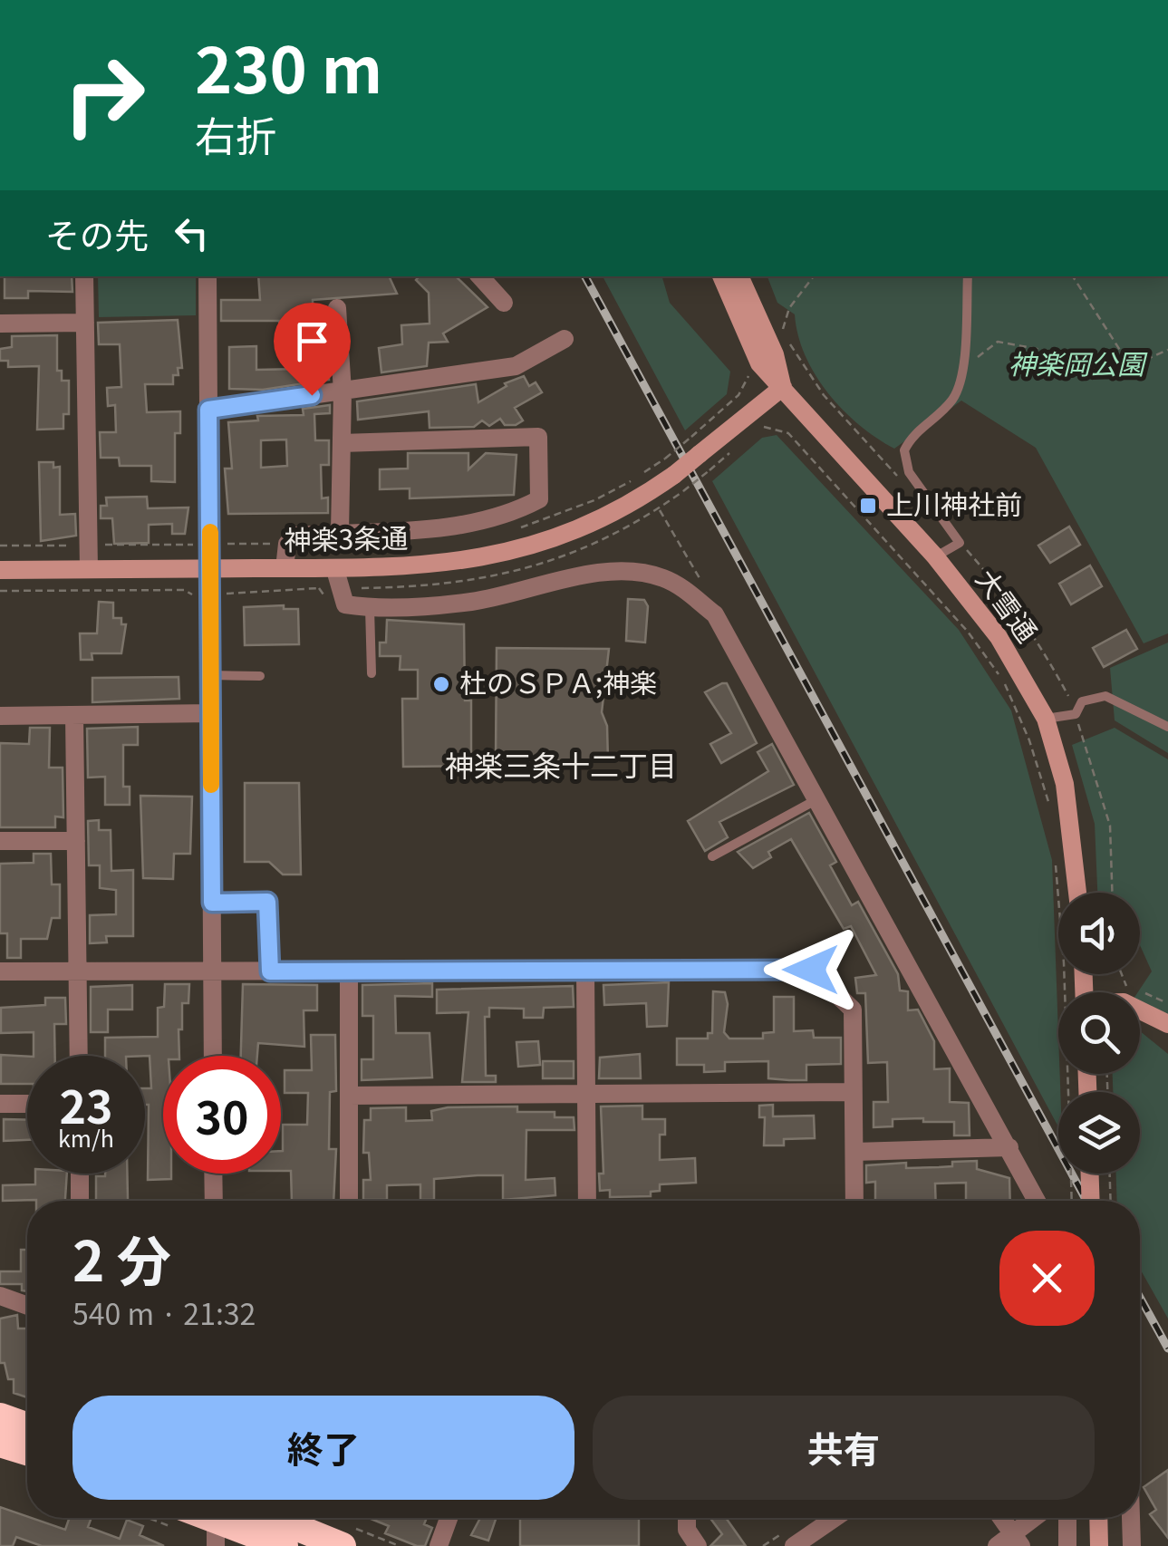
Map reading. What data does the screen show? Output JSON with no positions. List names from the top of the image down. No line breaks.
{"streets":{"main road":["神楽3条通","大雪通"]},"districts":["神楽三条十二丁目"],"parks":["神楽岡公園"],"places":{"transit":["上川神社前"],"other":["杜のＳＰＡ;神楽"]},"page":{"turn":["230 m","右折"],"then":"その先","speed":"23 km/h","limit":"30","heading":["2 分","540 m · 21:32"],"buttons":["終了","共有"]}}
